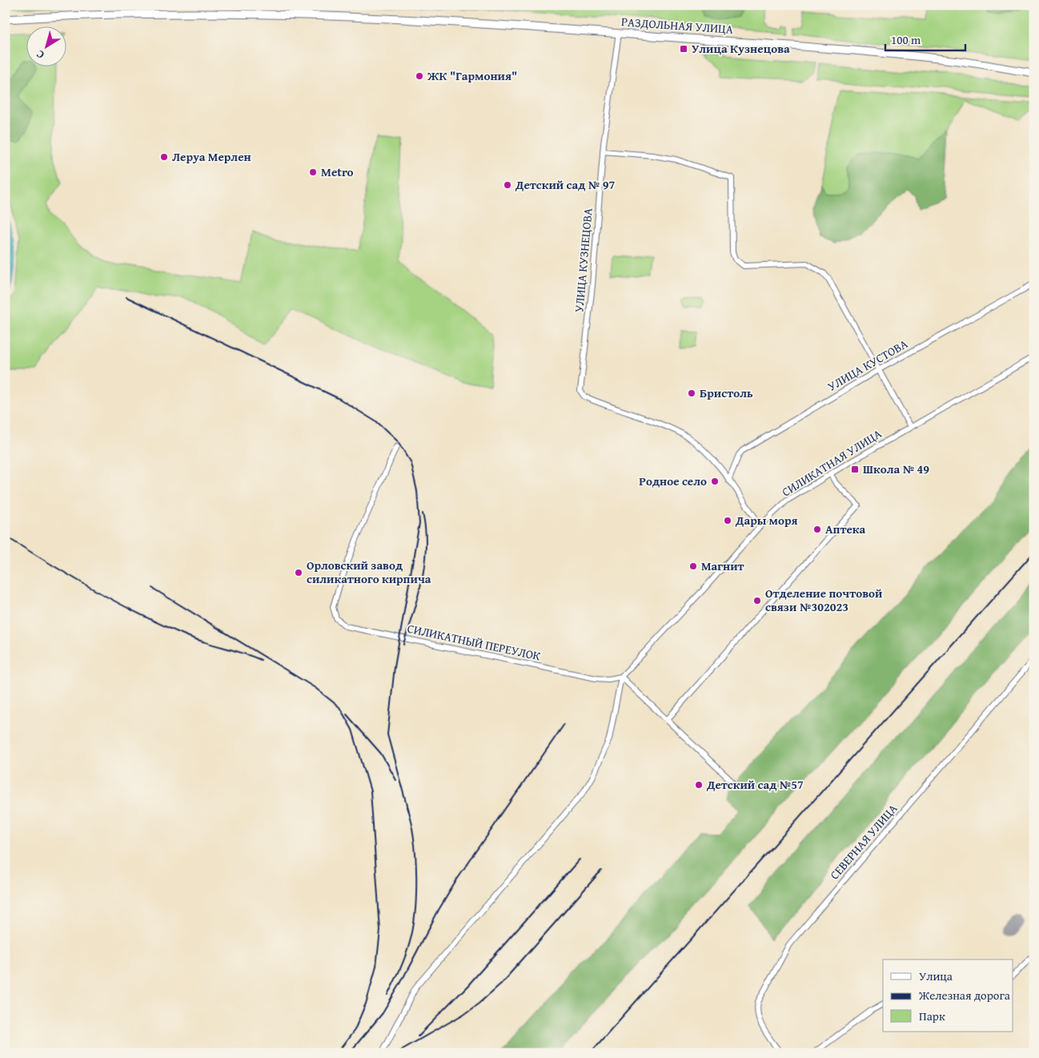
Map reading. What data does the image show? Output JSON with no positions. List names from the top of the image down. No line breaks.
{"streets":{"main road":["РАЗДОЛЬНАЯ УЛИЦА"],"street":["УЛИЦА КУЗНЕЦОВА","УЛИЦА КУСТОВА","СИЛИКАТНАЯ УЛИЦА","СИЛИКАТНЫЙ ПЕРЕУЛОК","СЕВЕРНАЯ УЛИЦА"]},"crossings":[["РАЗДОЛЬНАЯ УЛИЦА","УЛИЦА КУЗНЕЦОВА"],["УЛИЦА КУЗНЕЦОВА","УЛИЦА КУСТОВА"],["СИЛИКАТНАЯ УЛИЦА","СИЛИКАТНЫЙ ПЕРЕУЛОК"]],"places":{"transit":["Улица Кузнецова","Школа № 49"],"other":["ЖК \"Гармония\"","Леруа Мерлен","Metro","Детский сад № 97","Бристоль","Родное село","Дары моря","Аптека","Магнит","Орловский завод силикатного кирпича","Отделение почтовой связи №302023","Детский сад №57"]},"legend":["Улица","Железная дорога","Парк"],"scale_bar":"100 m","north":"bottom left"}
